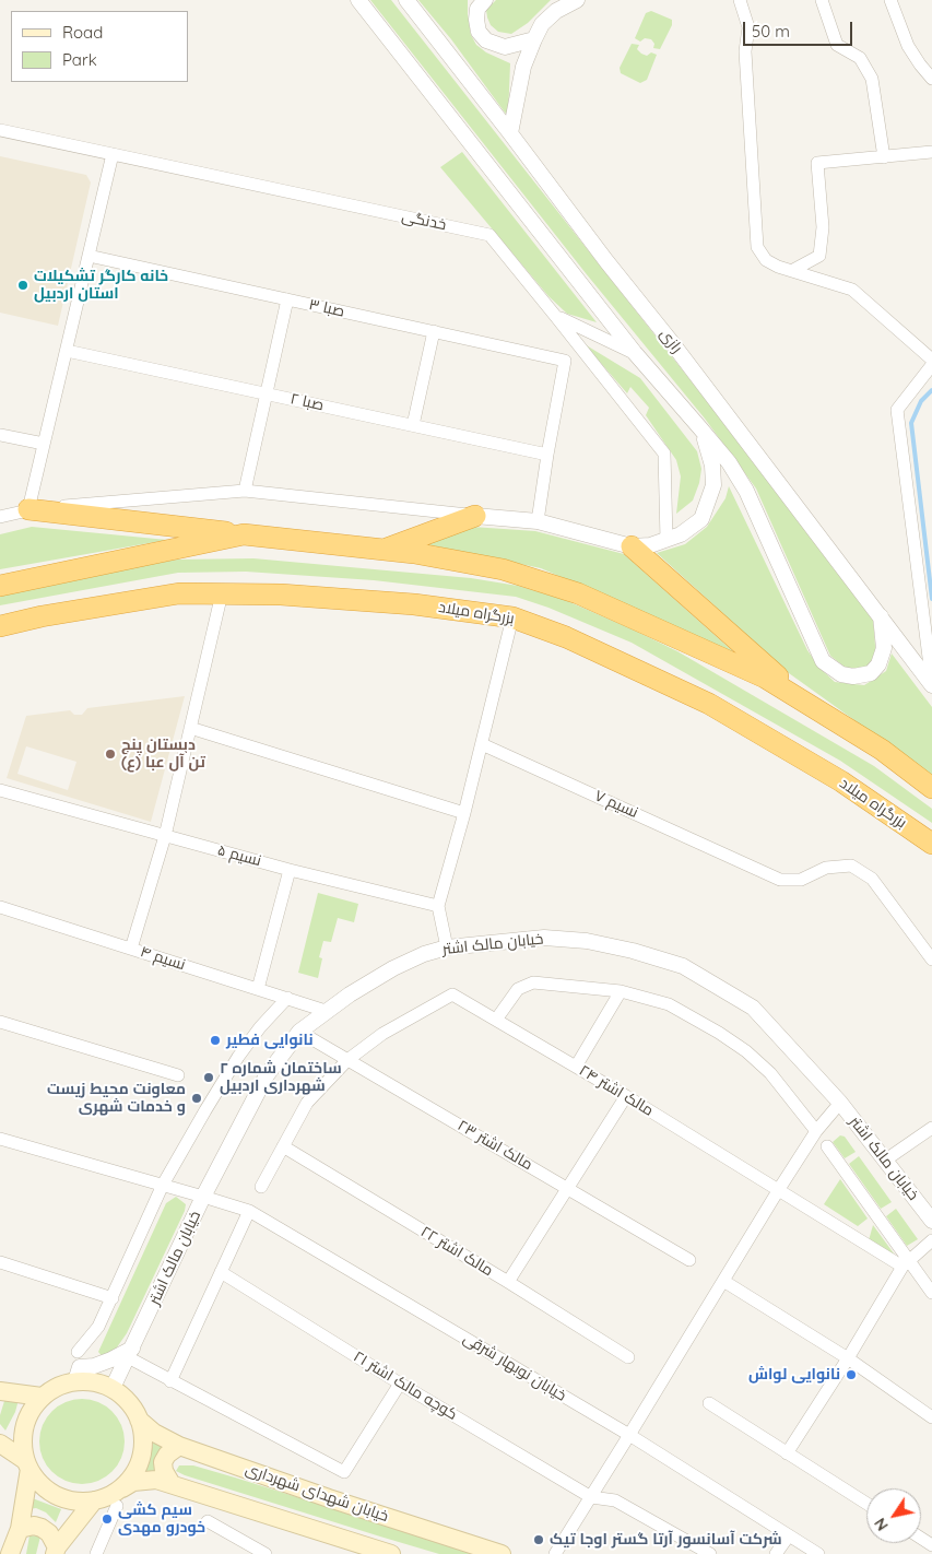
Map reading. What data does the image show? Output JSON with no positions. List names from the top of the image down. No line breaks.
{"streets":{"highway":["بزرگراه میلاد"],"main road":["خیابان شهدای شهرداری"],"street":["خدنگی","صبا ۳","رازی","صبا ۲","نسیم ۷","نسیم ۵","خیابان مالک اشتر","نسیم ۴","مالک اشتر ۲۴","مالک اشتر ۲۳","مالک اشتر ۲۲","خیابان نوبهار شرقی","کوچه مالک اشتر ۲۱"]},"crossings":[["صبا ۳","صبا ۲"],["خیابان مالک اشتر","نسیم ۴"],["خیابان مالک اشتر","مالک اشتر ۲۳"],["خیابان مالک اشتر","خیابان نوبهار شرقی"],["خیابان مالک اشتر","خیابان شهدای شهرداری"],["مالک اشتر ۲۴","مالک اشتر ۲۳"]],"places":["خانه کارگر تشکیلات استان اردبیل","دبستان پنج تن آل عبا (ع)","نانوایی فطیر","ساختمان شماره ۲ شهرداری اردبیل","معاونت محیط زیست و خدمات شهری","نانوایی لواش","سیم کشی خودرو مهدی","شرکت آسانسور آرتا گستر اوجا تیک"],"legend":["Road","Park"],"scale_bar":"50 m","north":"bottom left"}
